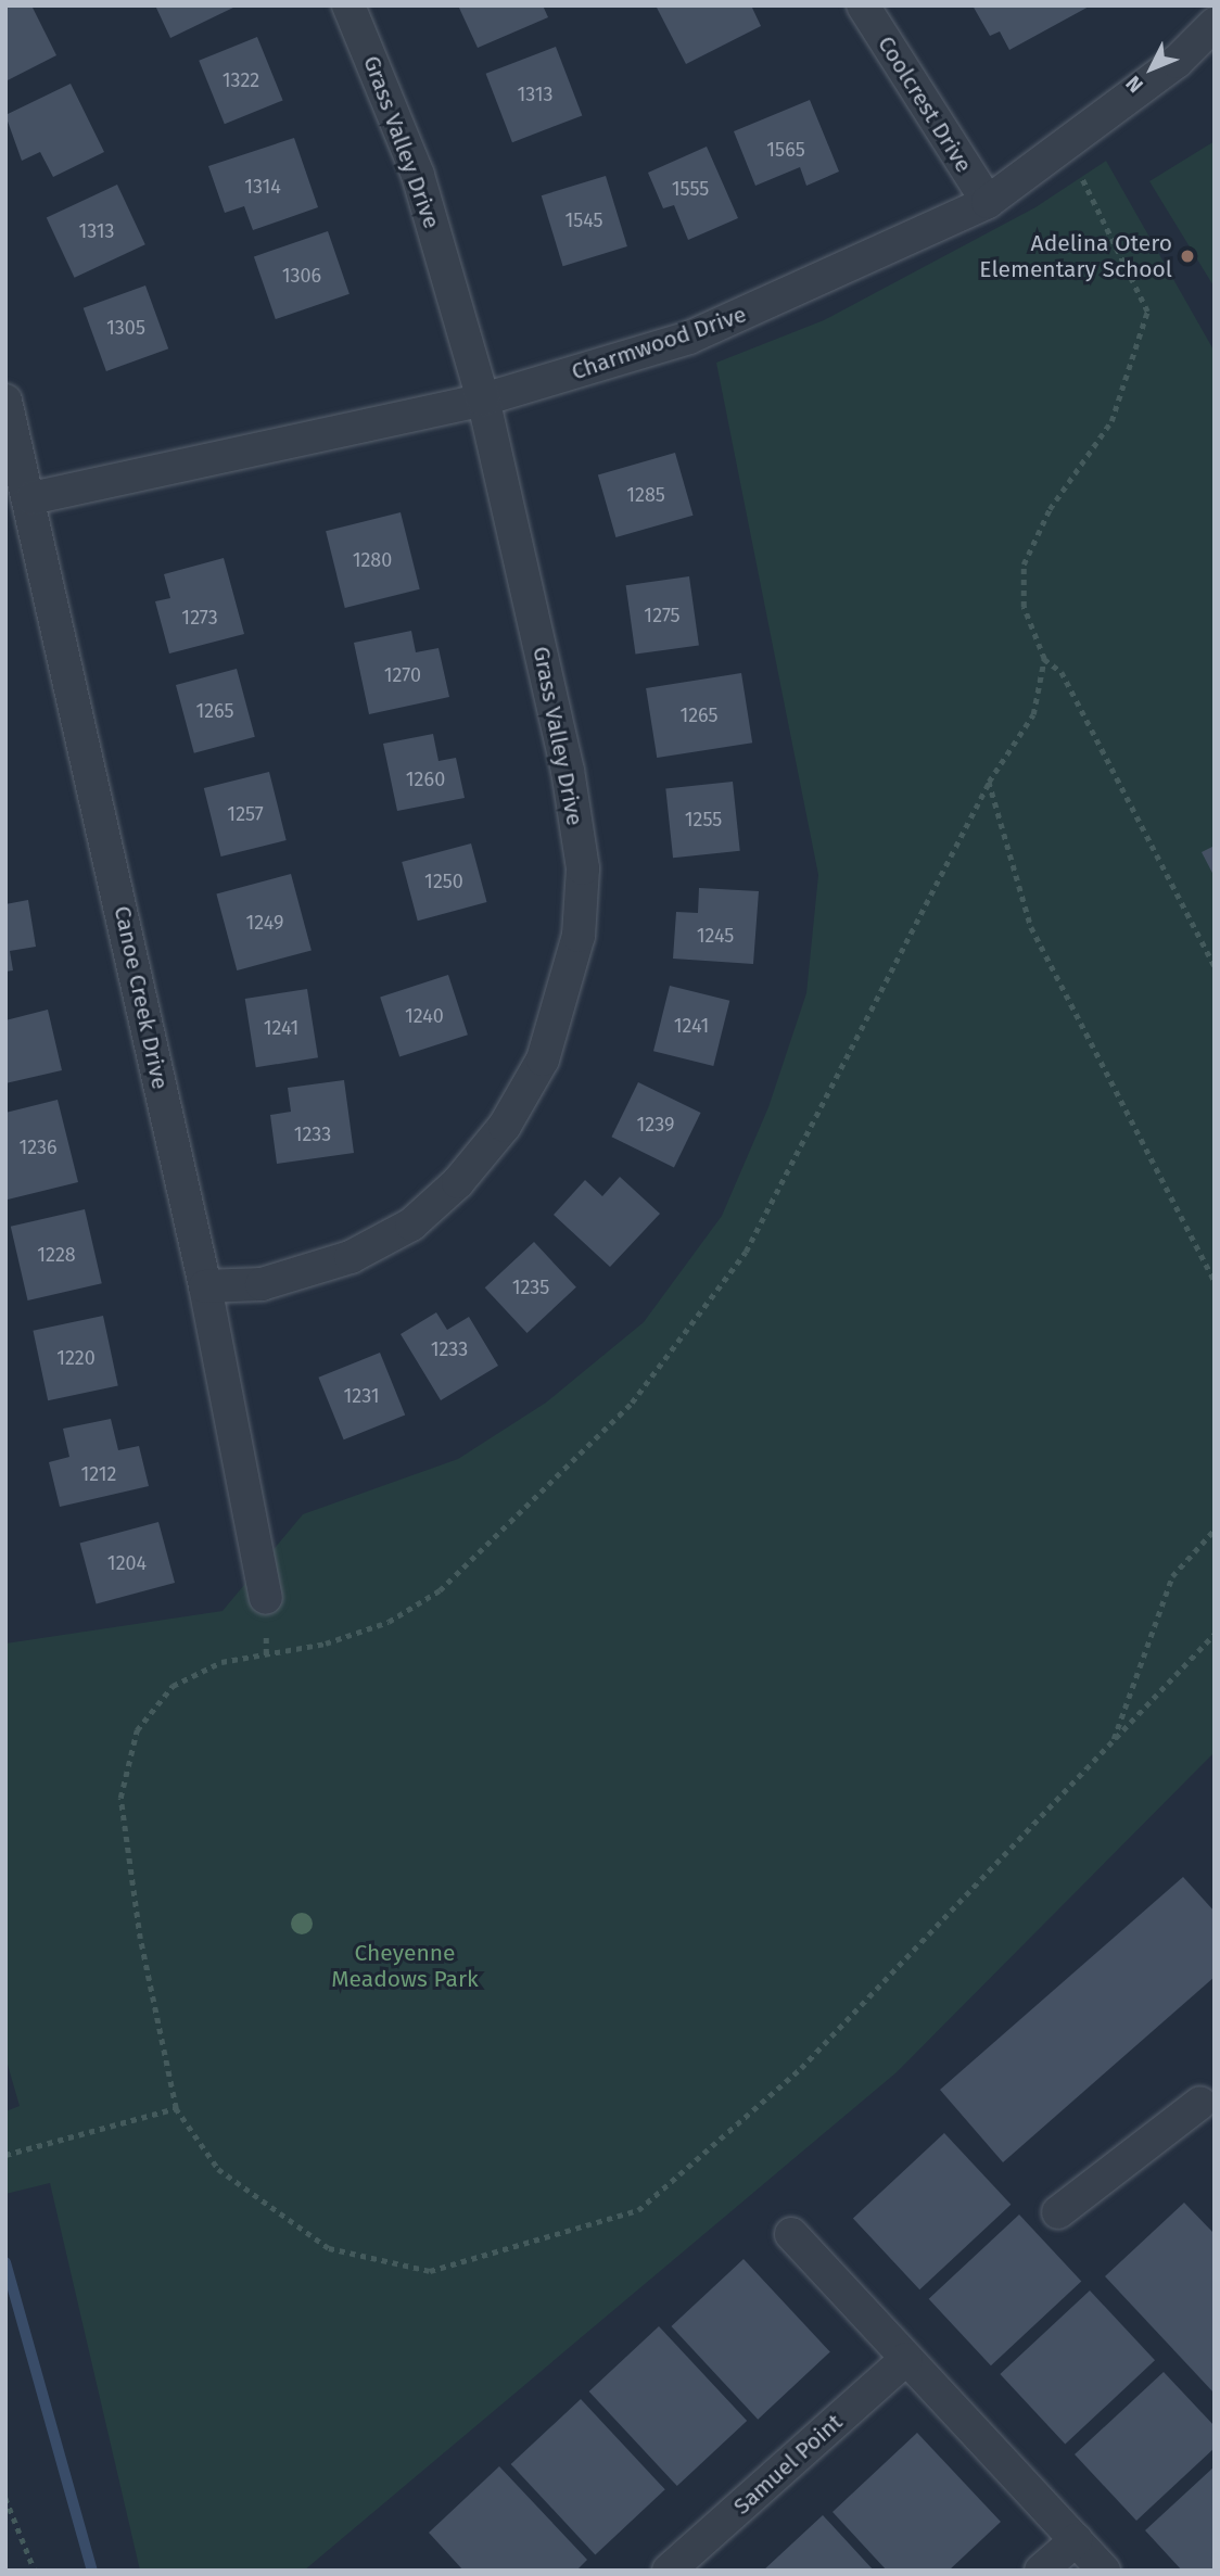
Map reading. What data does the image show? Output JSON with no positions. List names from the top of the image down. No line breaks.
{"streets":{"street":["Coolcrest Drive","Grass Valley Drive","Charmwood Drive","Canoe Creek Drive","Samuel Point"]},"crossings":[["Coolcrest Drive","Charmwood Drive"],["Grass Valley Drive","Charmwood Drive"],["Grass Valley Drive","Canoe Creek Drive"],["Charmwood Drive","Canoe Creek Drive"]],"parks":["Cheyenne Meadows Park"],"places":["Adelina Otero Elementary School"],"house_numbers":["1322","1313","1565","1314","1555","1545","1313","1306","1305","1285","1280","1275","1273","1270","1265","1265","1260","1257","1255","1250","1249","1245","1240","1241","1241","1239","1233","1236","1228","1235","1233","1220","1231","1212","1204"],"north":"bottom left"}
